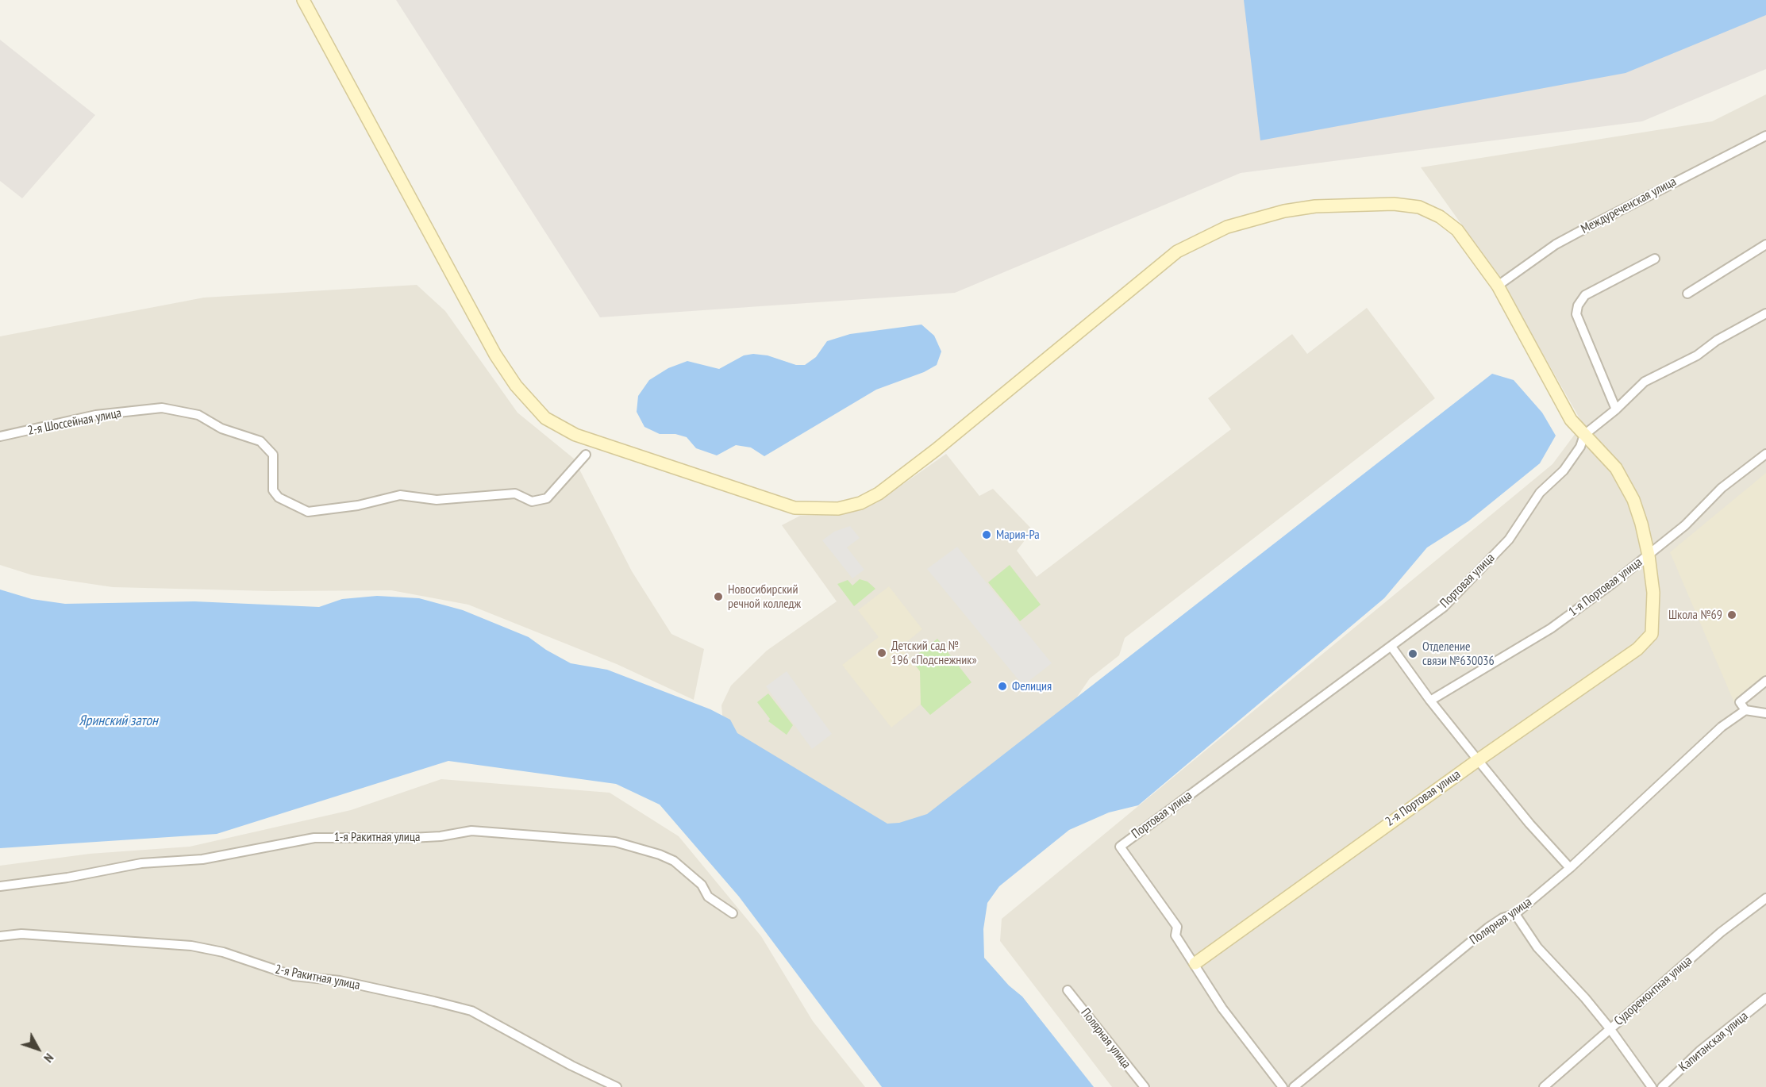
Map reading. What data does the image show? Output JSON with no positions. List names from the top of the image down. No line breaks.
{"streets":{"street":["Междуреченская улица","2-я Шоссейная улица","Портовая улица","1-я Портовая улица","2-я Портовая улица","1-я Ракитная улица","Полярная улица","2-я Ракитная улица","Судоремонтная улица","Капитанская улица"]},"crossings":[["Портовая улица","2-я Портовая улица"],["1-я Портовая улица","2-я Портовая улица"]],"water":["Яринский затон"],"places":["Мария-Ра","Новосибирский речной колледж","Школа №69","Детский сад № 196 «Подснежник»","Отделение связи №630036","Фелиция"],"north":"bottom right"}
